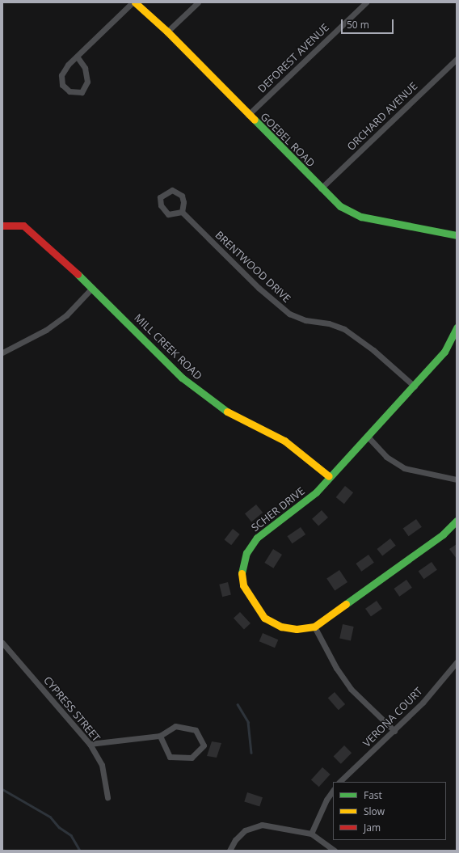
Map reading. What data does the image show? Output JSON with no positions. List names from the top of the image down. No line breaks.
{"streets":{"street":["DEFOREST AVENUE","ORCHARD AVENUE","GOEBEL ROAD","BRENTWOOD DRIVE","MILL CREEK ROAD","SCHER DRIVE","CYPRESS STREET","VERONA COURT"]},"crossings":[["DEFOREST AVENUE","GOEBEL ROAD"],["ORCHARD AVENUE","GOEBEL ROAD"],["BRENTWOOD DRIVE","SCHER DRIVE"],["MILL CREEK ROAD","SCHER DRIVE"]],"legend":["Fast","Slow","Jam"],"scale_bar":"50 m"}
